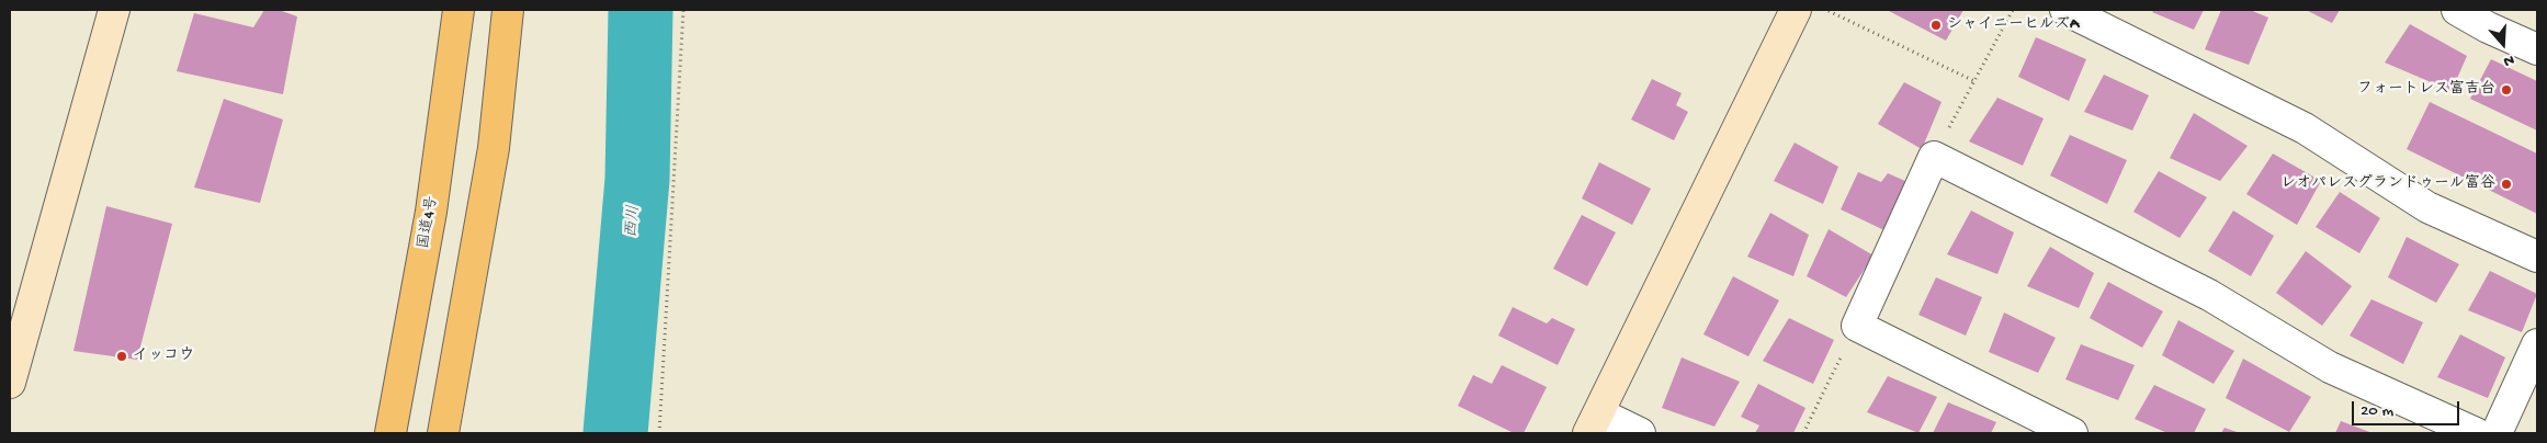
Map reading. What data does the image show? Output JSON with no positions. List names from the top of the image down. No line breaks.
{"streets":{"highway":["国道4号"]},"water":["西川"],"places":["シャイニーヒルズA","フォートレス富吉台","レオパレスグランドゥール富谷","イッコウ"],"scale_bar":"20 m","north":"bottom"}
